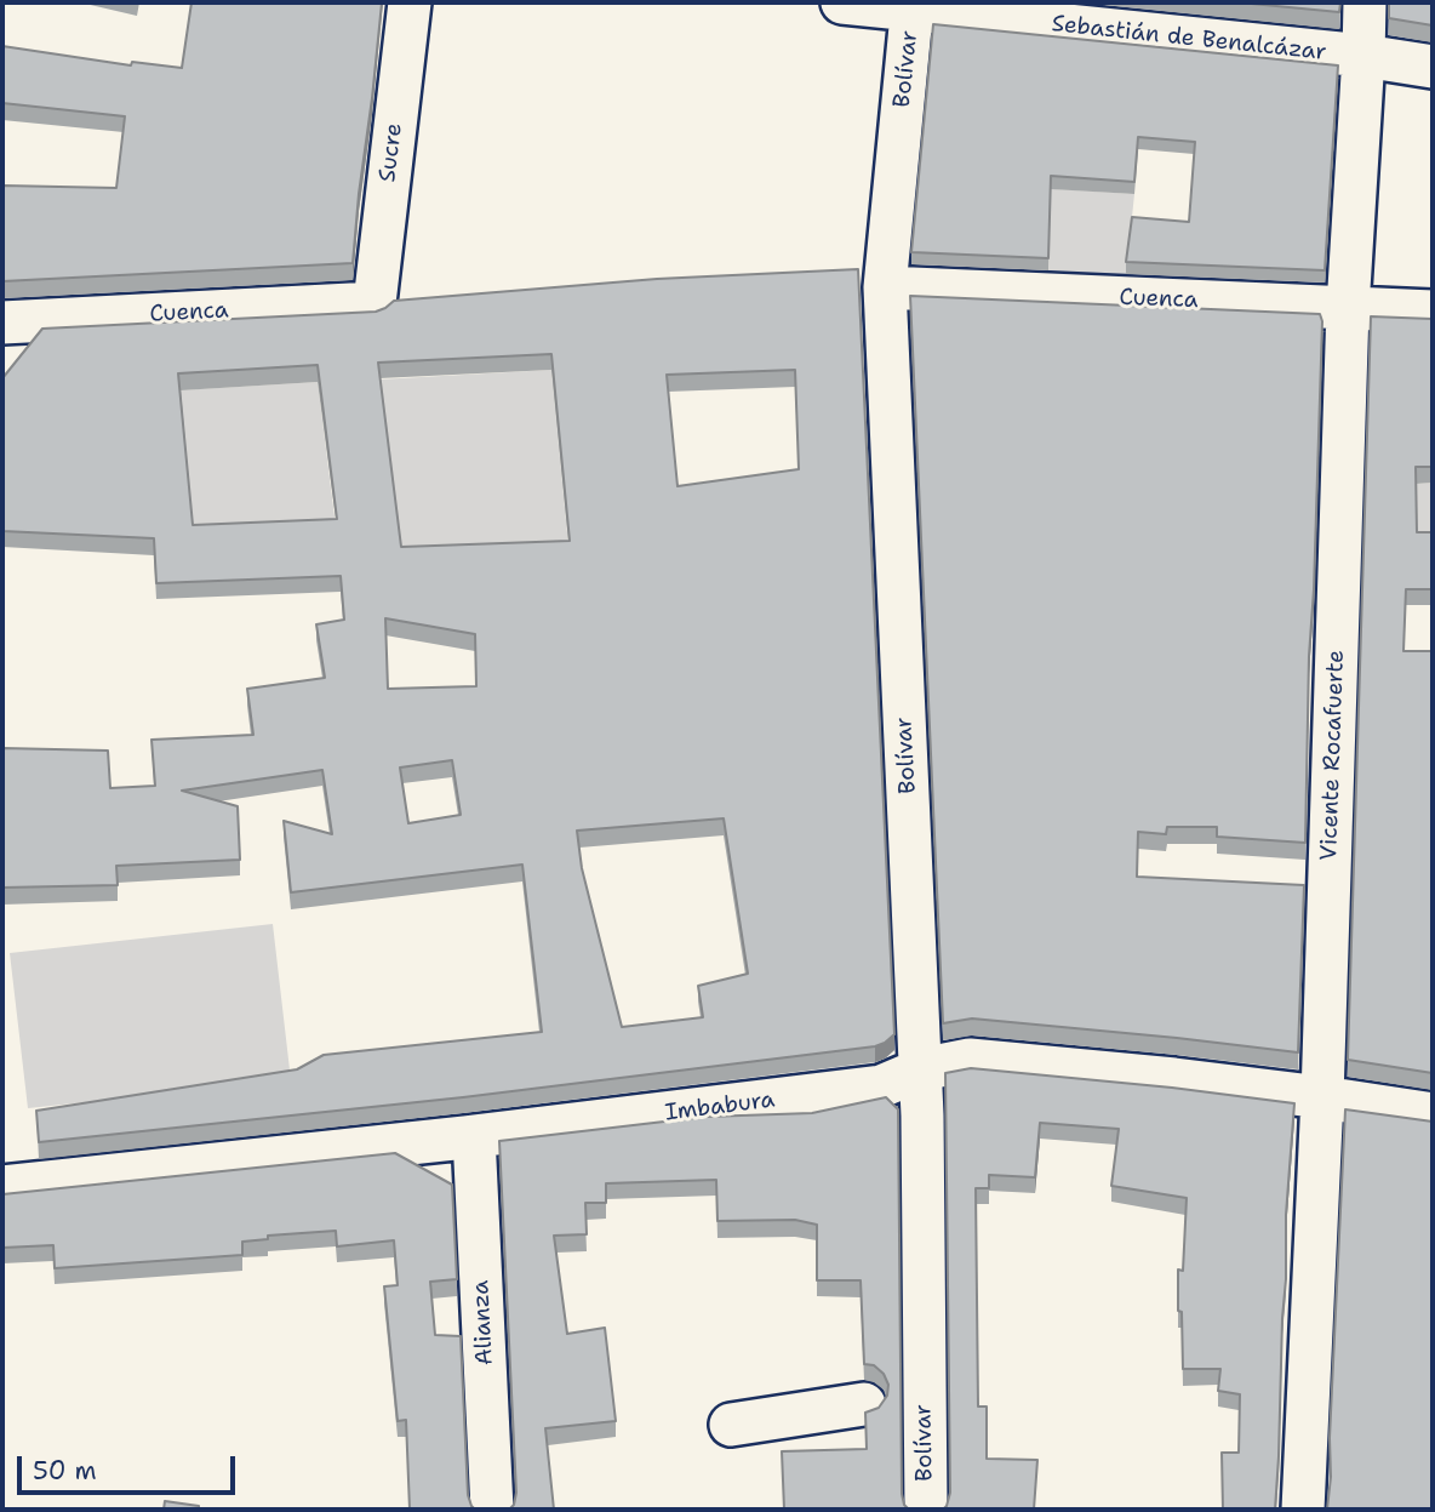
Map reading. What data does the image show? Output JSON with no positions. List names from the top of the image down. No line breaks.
{"streets":{"street":["Sebastián de Benalcázar","Bolívar","Sucre","Cuenca","Vicente Rocafuerte","Imbabura","Alianza"]},"crossings":[["Sebastián de Benalcázar","Bolívar"],["Sebastián de Benalcázar","Vicente Rocafuerte"],["Bolívar","Cuenca"],["Bolívar","Imbabura"],["Sucre","Cuenca"],["Cuenca","Vicente Rocafuerte"],["Vicente Rocafuerte","Imbabura"],["Imbabura","Alianza"]],"scale_bar":"50 m"}
